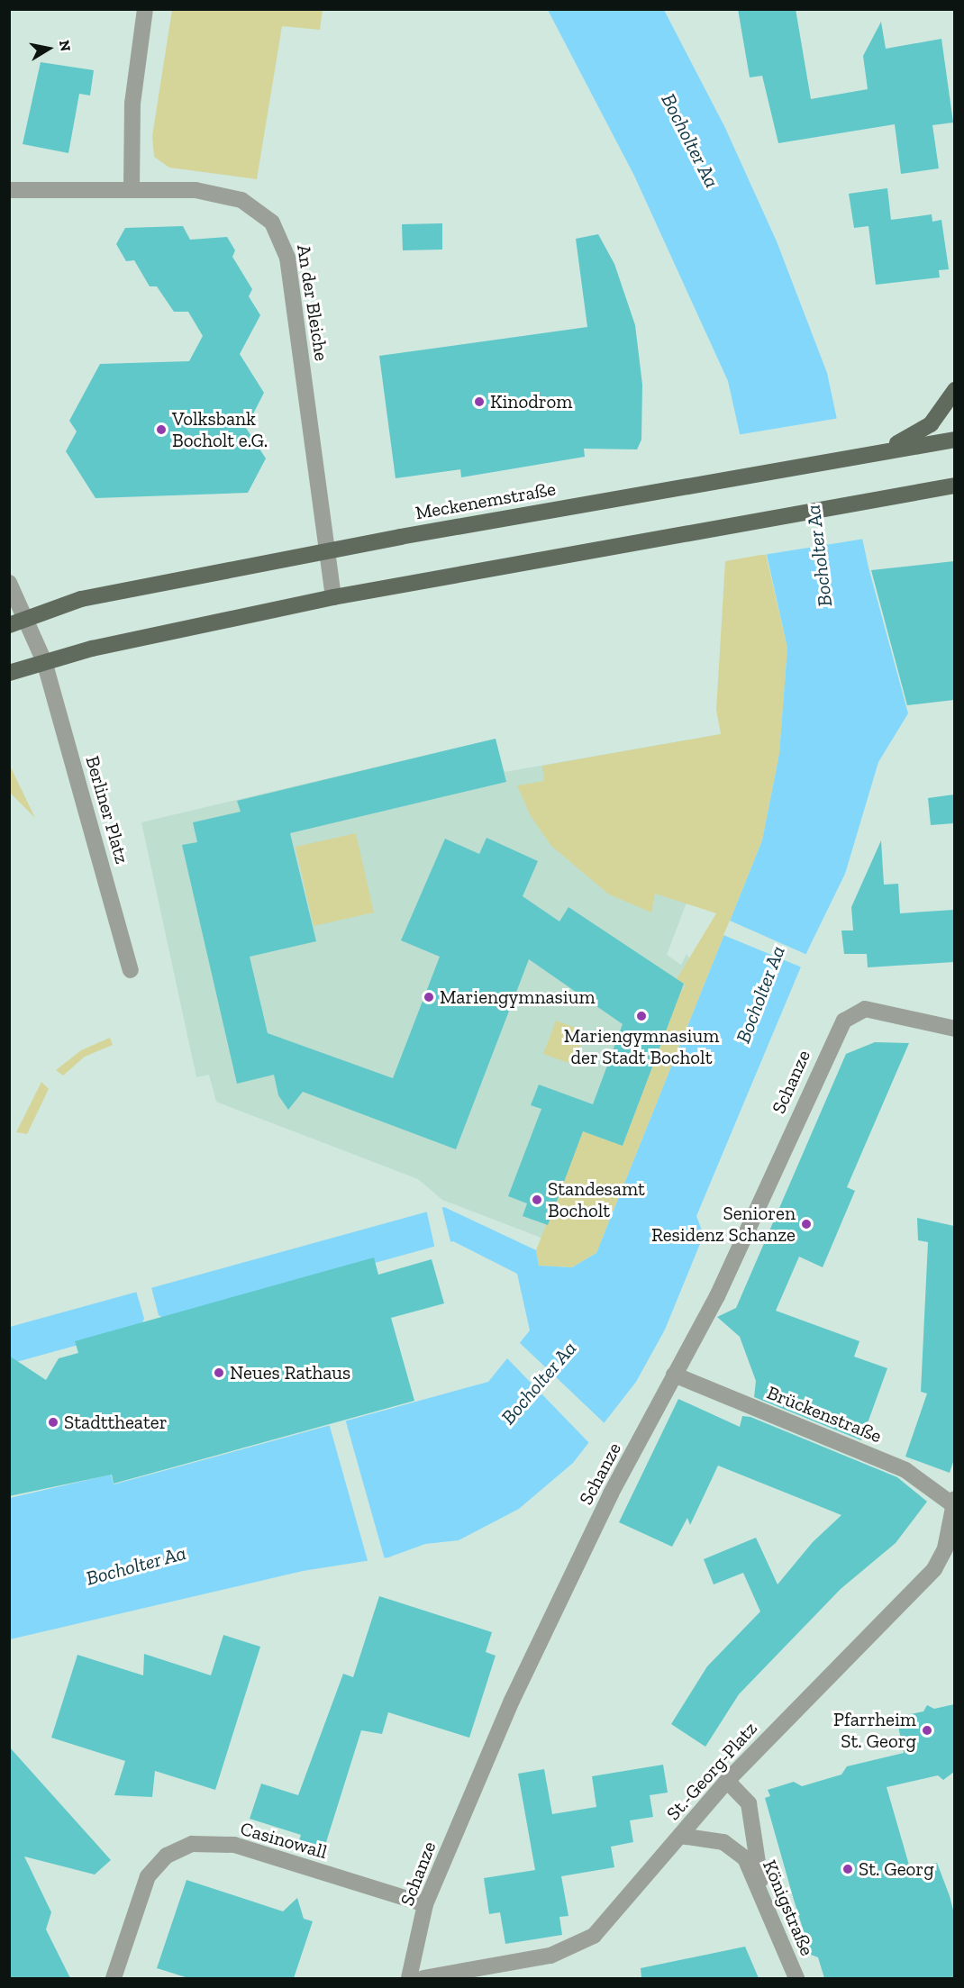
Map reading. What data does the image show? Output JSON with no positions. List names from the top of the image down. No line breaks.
{"streets":{"main road":["Meckenemstraße"],"street":["An der Bleiche","Berliner Platz","Schanze","Brückenstraße","St.-Georg-Platz","Casinowall","Königstraße"]},"crossings":[["An der Bleiche","Meckenemstraße"],["Schanze","Brückenstraße"],["Schanze","Casinowall"],["Brückenstraße","St.-Georg-Platz"],["St.-Georg-Platz","Königstraße"]],"water":["Bocholter Aa"],"places":["Kinodrom","Volksbank Bocholt e.G.","Mariengymnasium","Mariengymnasium der Stadt Bocholt","Standesamt Bocholt","Senioren Residenz Schanze","Neues Rathaus","Stadttheater","Pfarrheim St. Georg","St. Georg"],"north":"right"}
